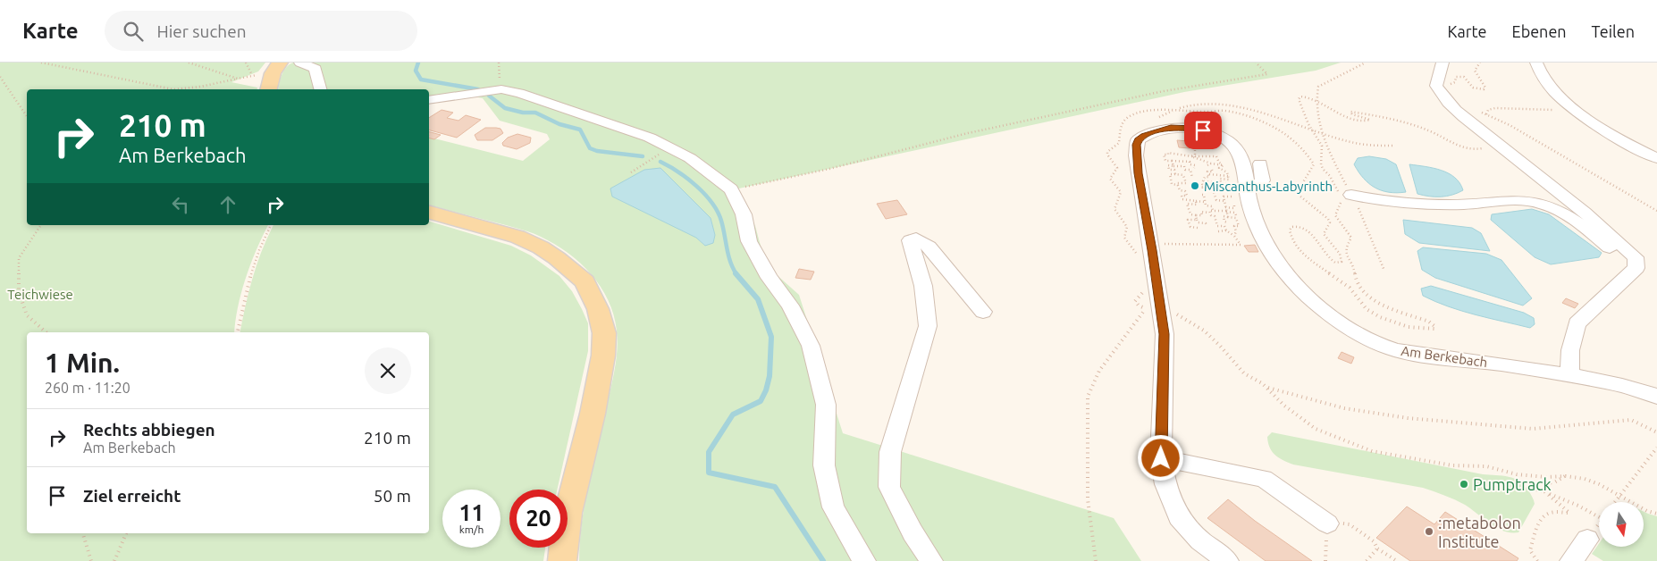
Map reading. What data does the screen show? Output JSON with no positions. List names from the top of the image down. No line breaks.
{"streets":{"lane":["Am Berkebach"]},"parks":["Teichwiese"],"places":["Miscanthus-Labyrinth","Pumptrack",":metabolon Institute"],"north":"bottom","page":{"header":"Karte","search":"Hier suchen","nav":["Karte","Ebenen","Teilen"],"turn":["210 m","Am Berkebach"],"heading":["1 Min.","260 m · 11:20"],"list":[{"name":"Rechts abbiegen","note":"Am Berkebach","value":"210 m"},{"name":"Ziel erreicht","value":"50 m"}],"speed":"11 km/h","limit":"20"}}
